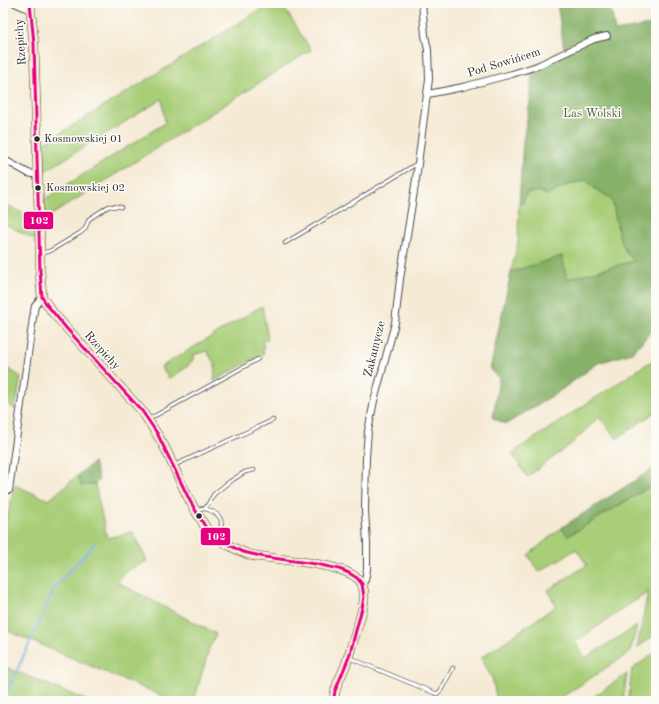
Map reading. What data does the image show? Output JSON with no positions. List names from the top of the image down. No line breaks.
{"streets":{"street":["Rzepichy","Pod Sowińcem","Zakamycze"]},"crossings":[["Rzepichy","Zakamycze"],["Pod Sowińcem","Zakamycze"]],"parks":["Las Wolski"],"places":["Kosmowskiej 01","Kosmowskiej 02"],"lines":["transit line 102"]}
